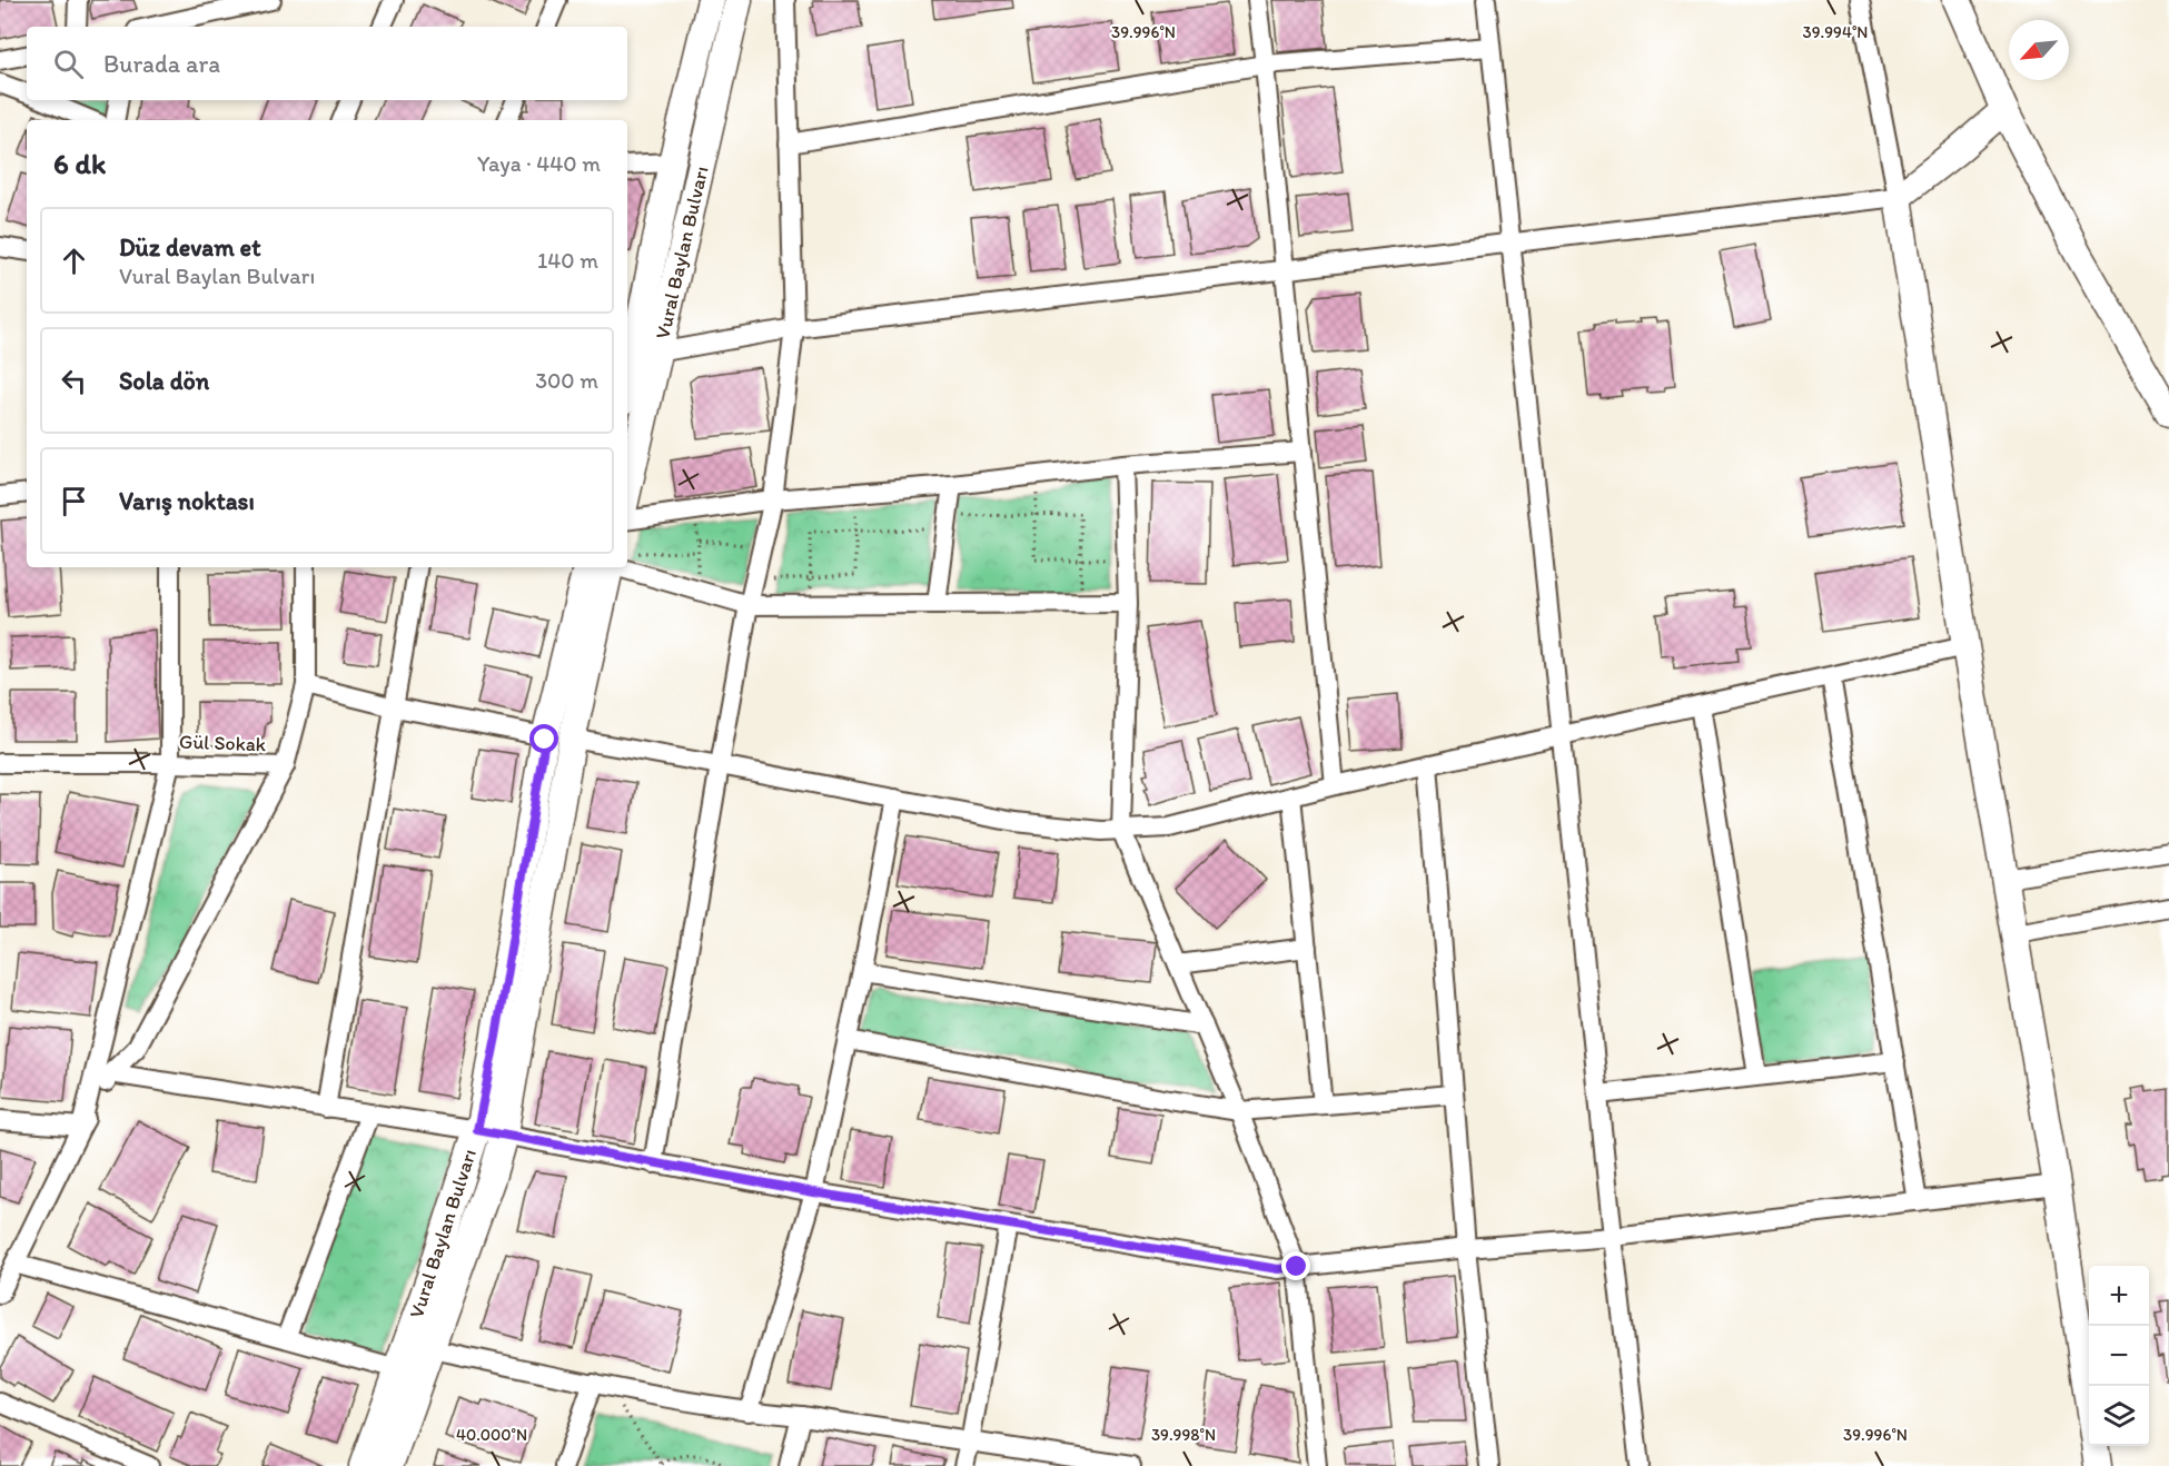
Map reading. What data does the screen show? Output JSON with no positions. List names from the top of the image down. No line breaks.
{"streets":{"main road":["Vural Baylan Bulvarı"],"street":["Gül Sokak"]},"north":"bottom left","page":{"search":"Burada ara","heading":["6 dk","Yaya · 440 m"],"list":[["Düz devam et","Vural Baylan Bulvarı","140 m"],["Sola dön","300 m"],"Varış noktası"],"map_buttons":["+","−"]},"coordinates":["39.996°N","39.994°N","40.000°N","39.998°N"]}
